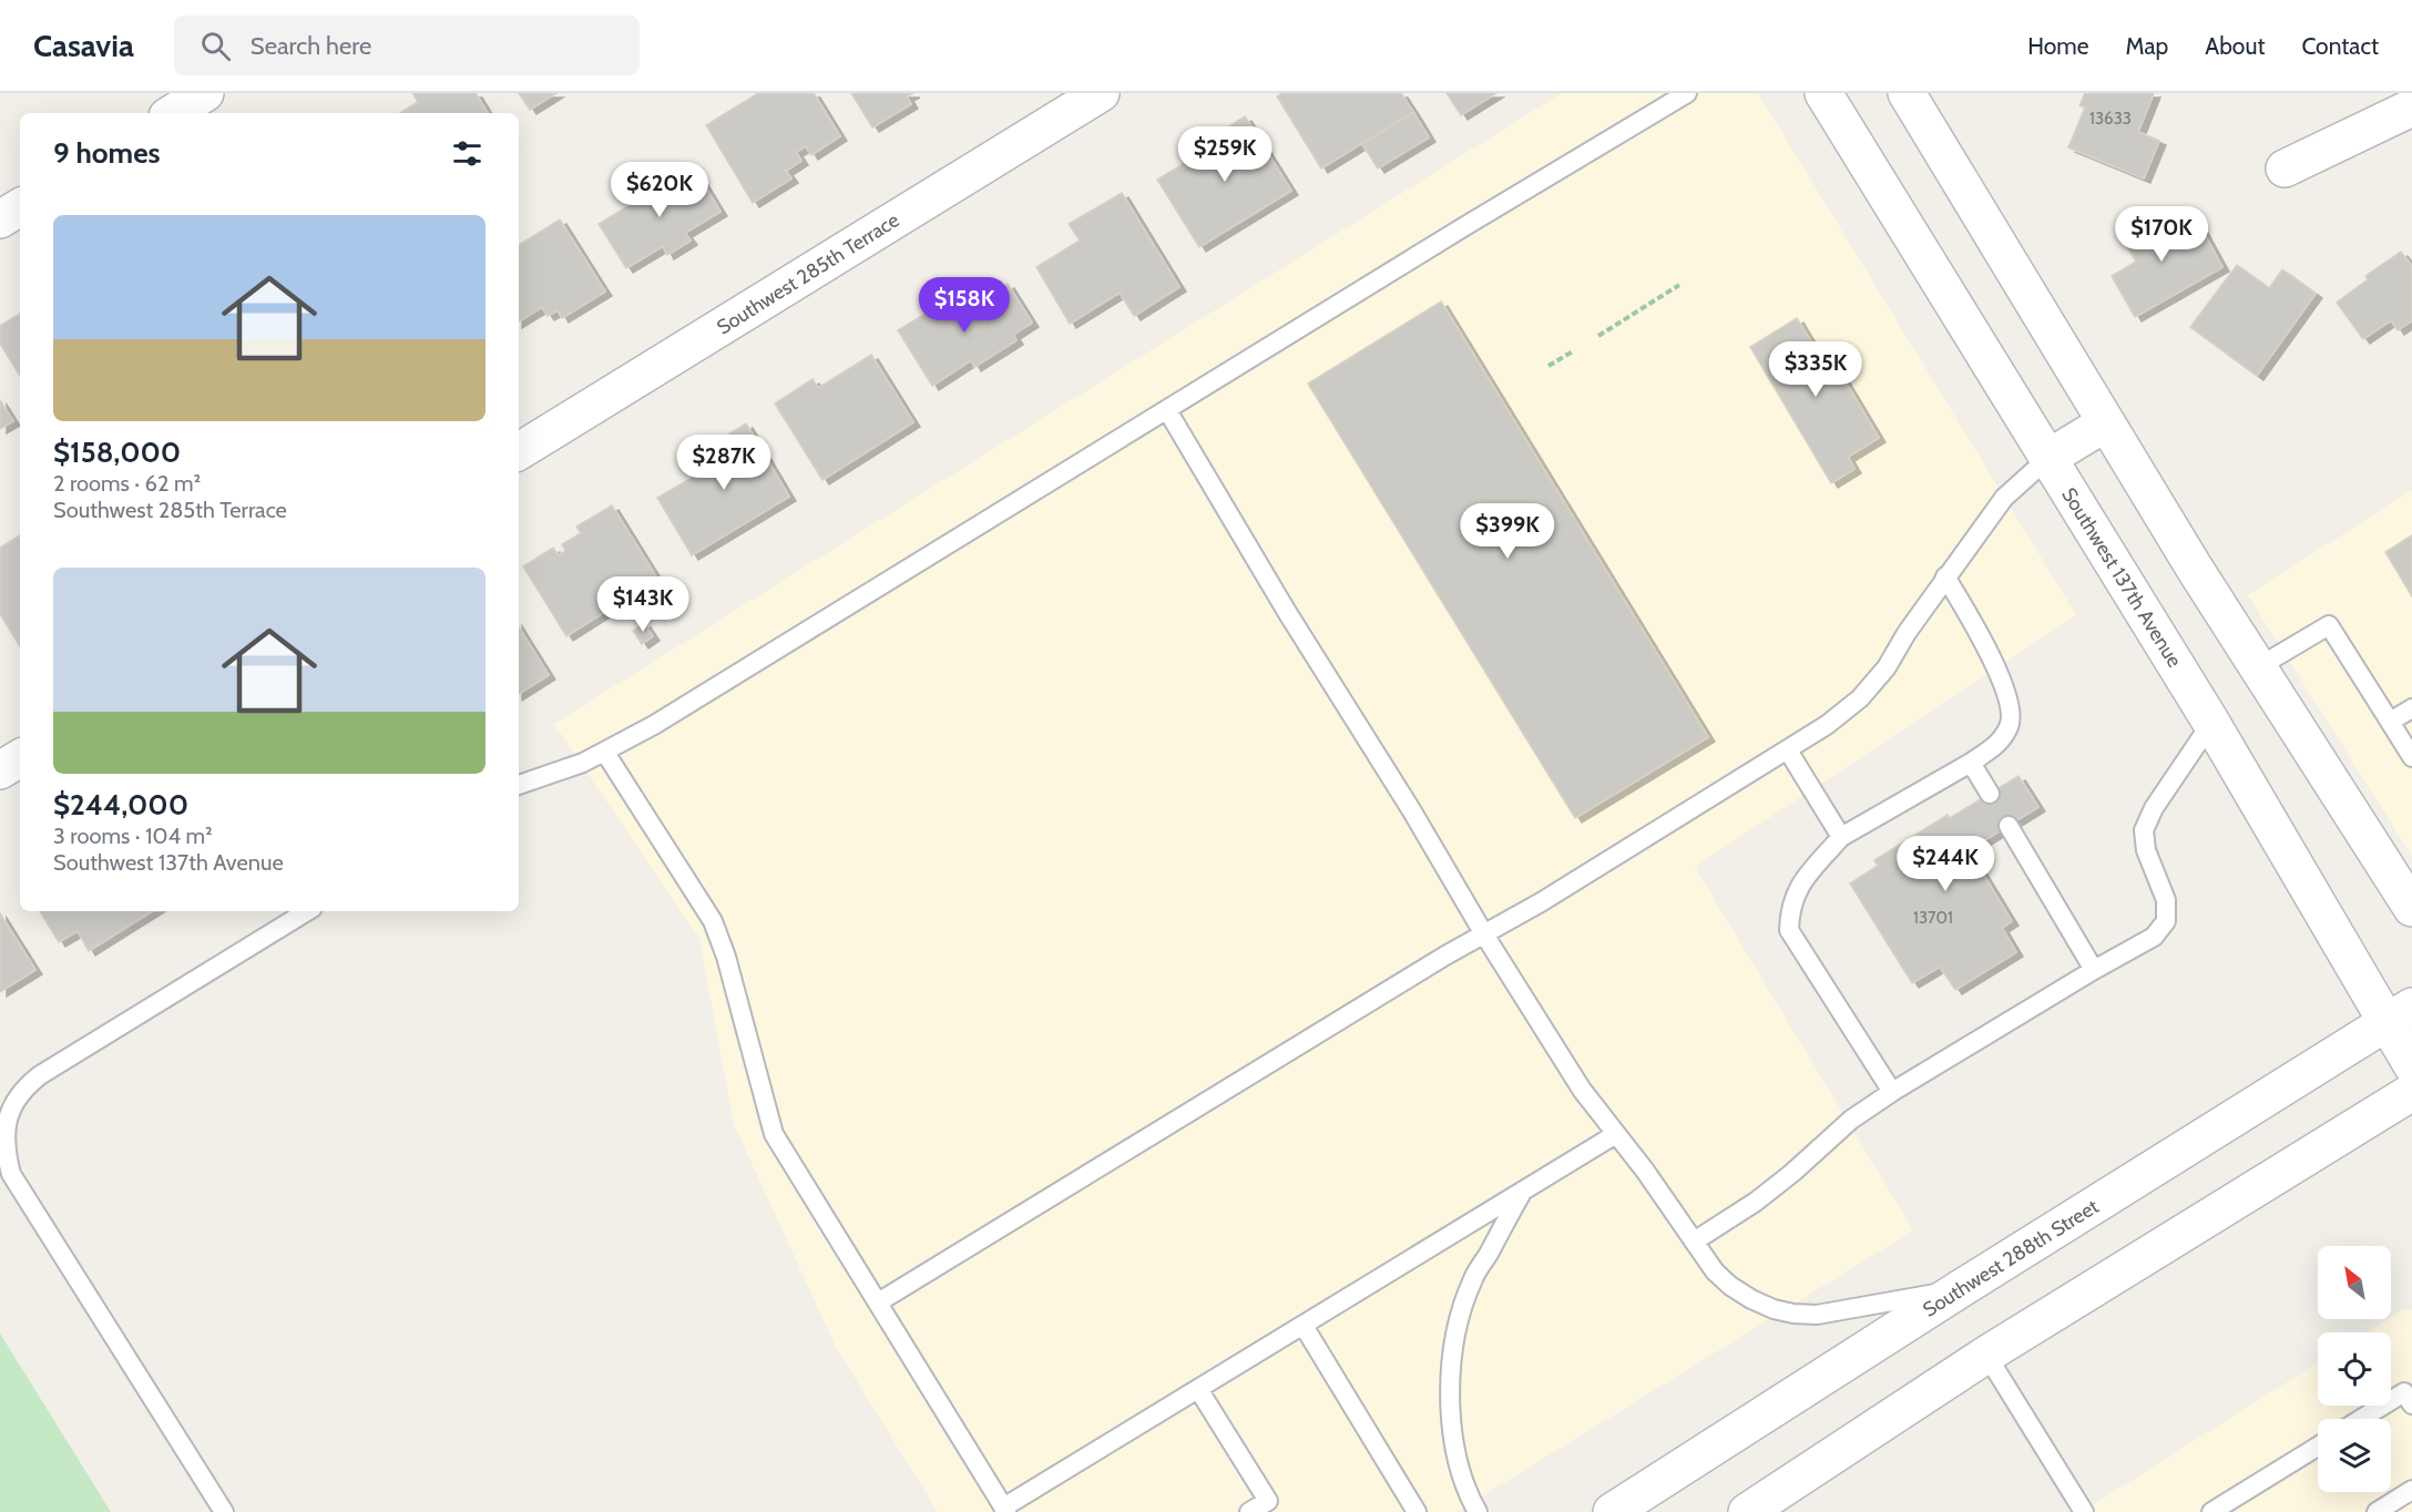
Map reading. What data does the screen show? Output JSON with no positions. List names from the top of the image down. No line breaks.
{"streets":{"main road":["Southwest 285th Terrace","Southwest 137th Avenue","Southwest 288th Street"]},"crossings":[["Southwest 137th Avenue","Southwest 288th Street"]],"house_numbers":["13633","13701"],"north":"top left","page":{"header":"Casavia","search":"Search here","nav":["Home","Map","About","Contact"],"heading":"9 homes","price":["$259K","$620K","$170K","$158K","$335K","$287K","$399K","$143K","$244K"],"list":[{"name":"$158,000","note":"2 rooms · 62 m² · Southwest 285th Terrace"},{"name":"$244,000","note":"3 rooms · 104 m² · Southwest 137th Avenue"}]}}
